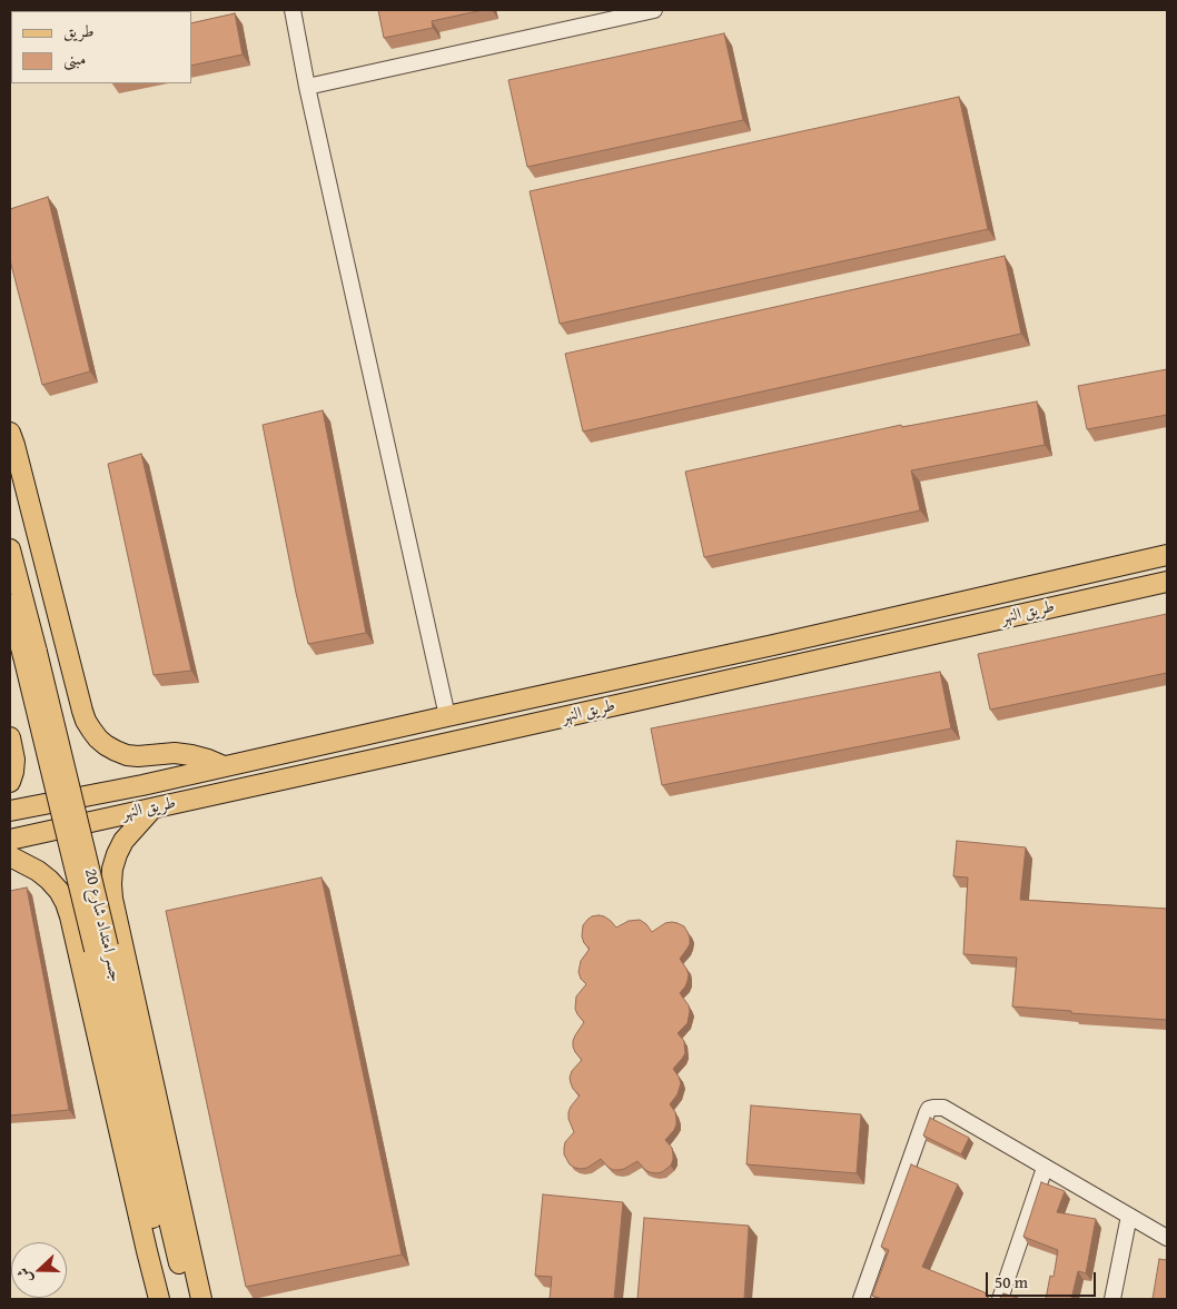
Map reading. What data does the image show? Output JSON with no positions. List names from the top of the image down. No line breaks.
{"streets":{"main road":["طريق النهر","جسر امتداد شارع 20"]},"legend":["طريق","مبنى"],"scale_bar":"50 m","north":"left"}
